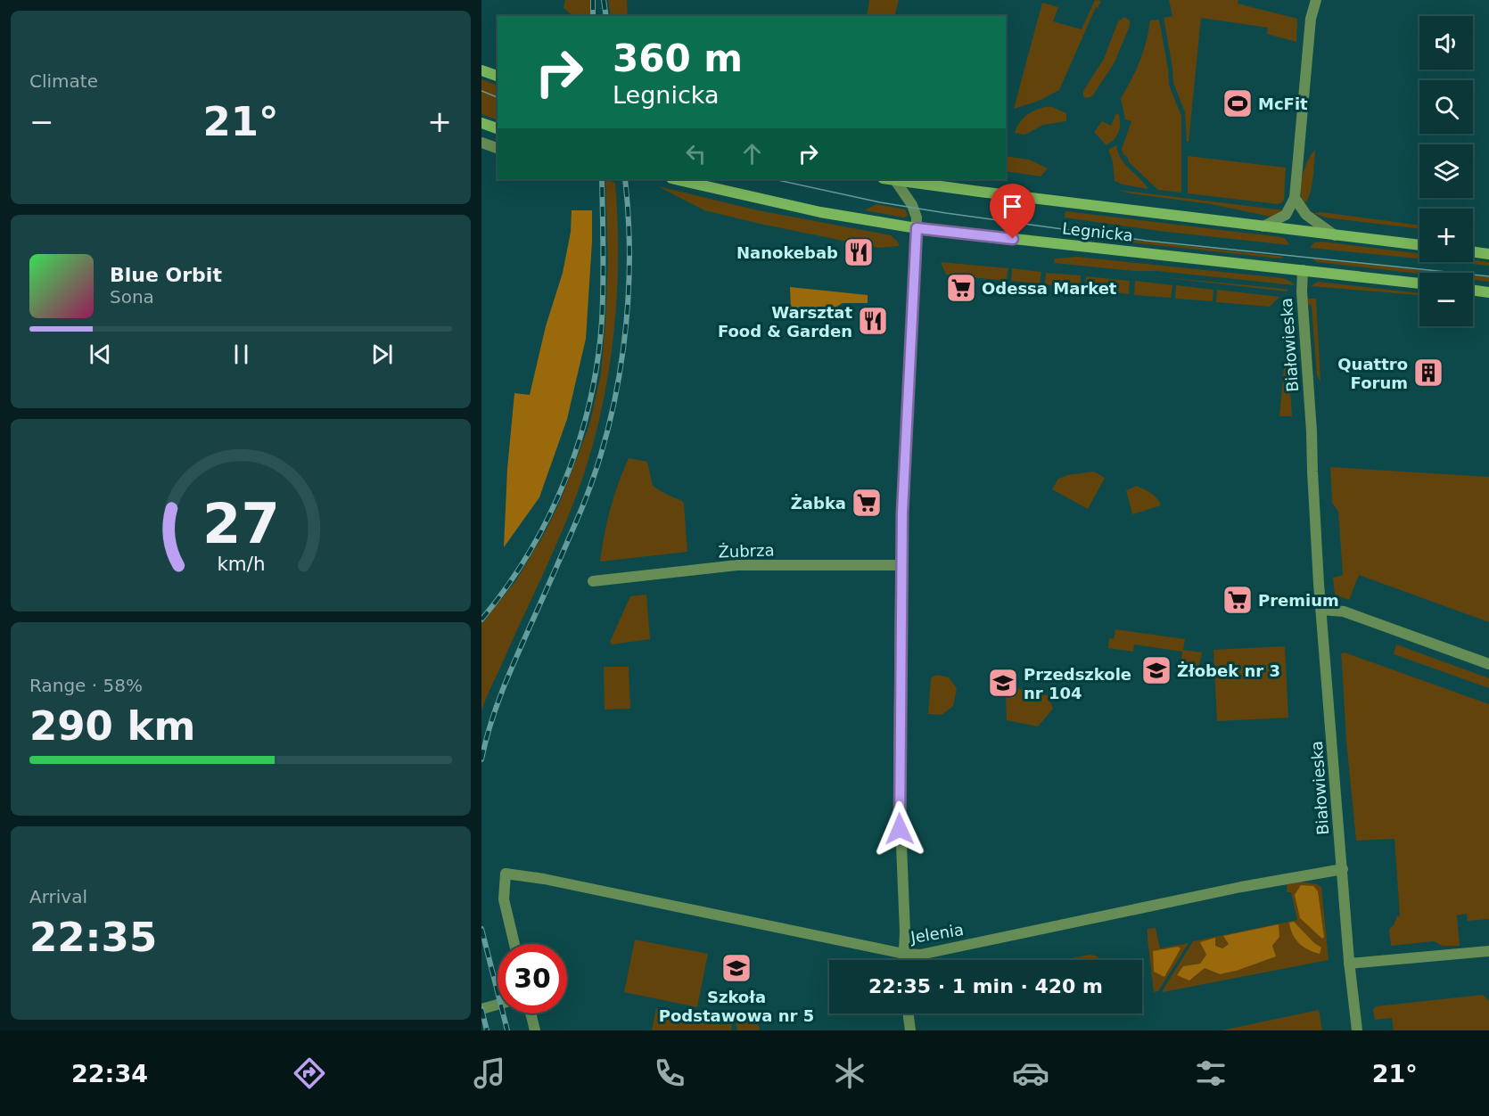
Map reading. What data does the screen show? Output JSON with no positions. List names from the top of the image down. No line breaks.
{"streets":{"main road":["Legnicka"],"street":["Białowieska","Żubrza","Jelenia"]},"crossings":[["Legnicka","Białowieska"],["Białowieska","Jelenia"]],"places":{"sports":["McFit"],"restaurant":["Nanokebab","Warsztat Food & Garden"],"supermarket":["Odessa Market","Żabka","Premium"],"building":["Quattro Forum"],"school or university":["Żłobek nr 3","Przedszkole nr 104","Szkoła Podstawowa nr 5"]},"page":{"tile":["Climate",["Range · 58%","290 km"],["Arrival","22:35"]],"map_buttons":["+","−"],"turn":["360 m","Legnicka"],"heat":["−","21°","+"],"song":["Blue Orbit","Sona"],"limit":"30","trip":"22:35 · 1 min · 420 m","tabs":["22:34","21°"],"gauge":["27","km/h"]}}
